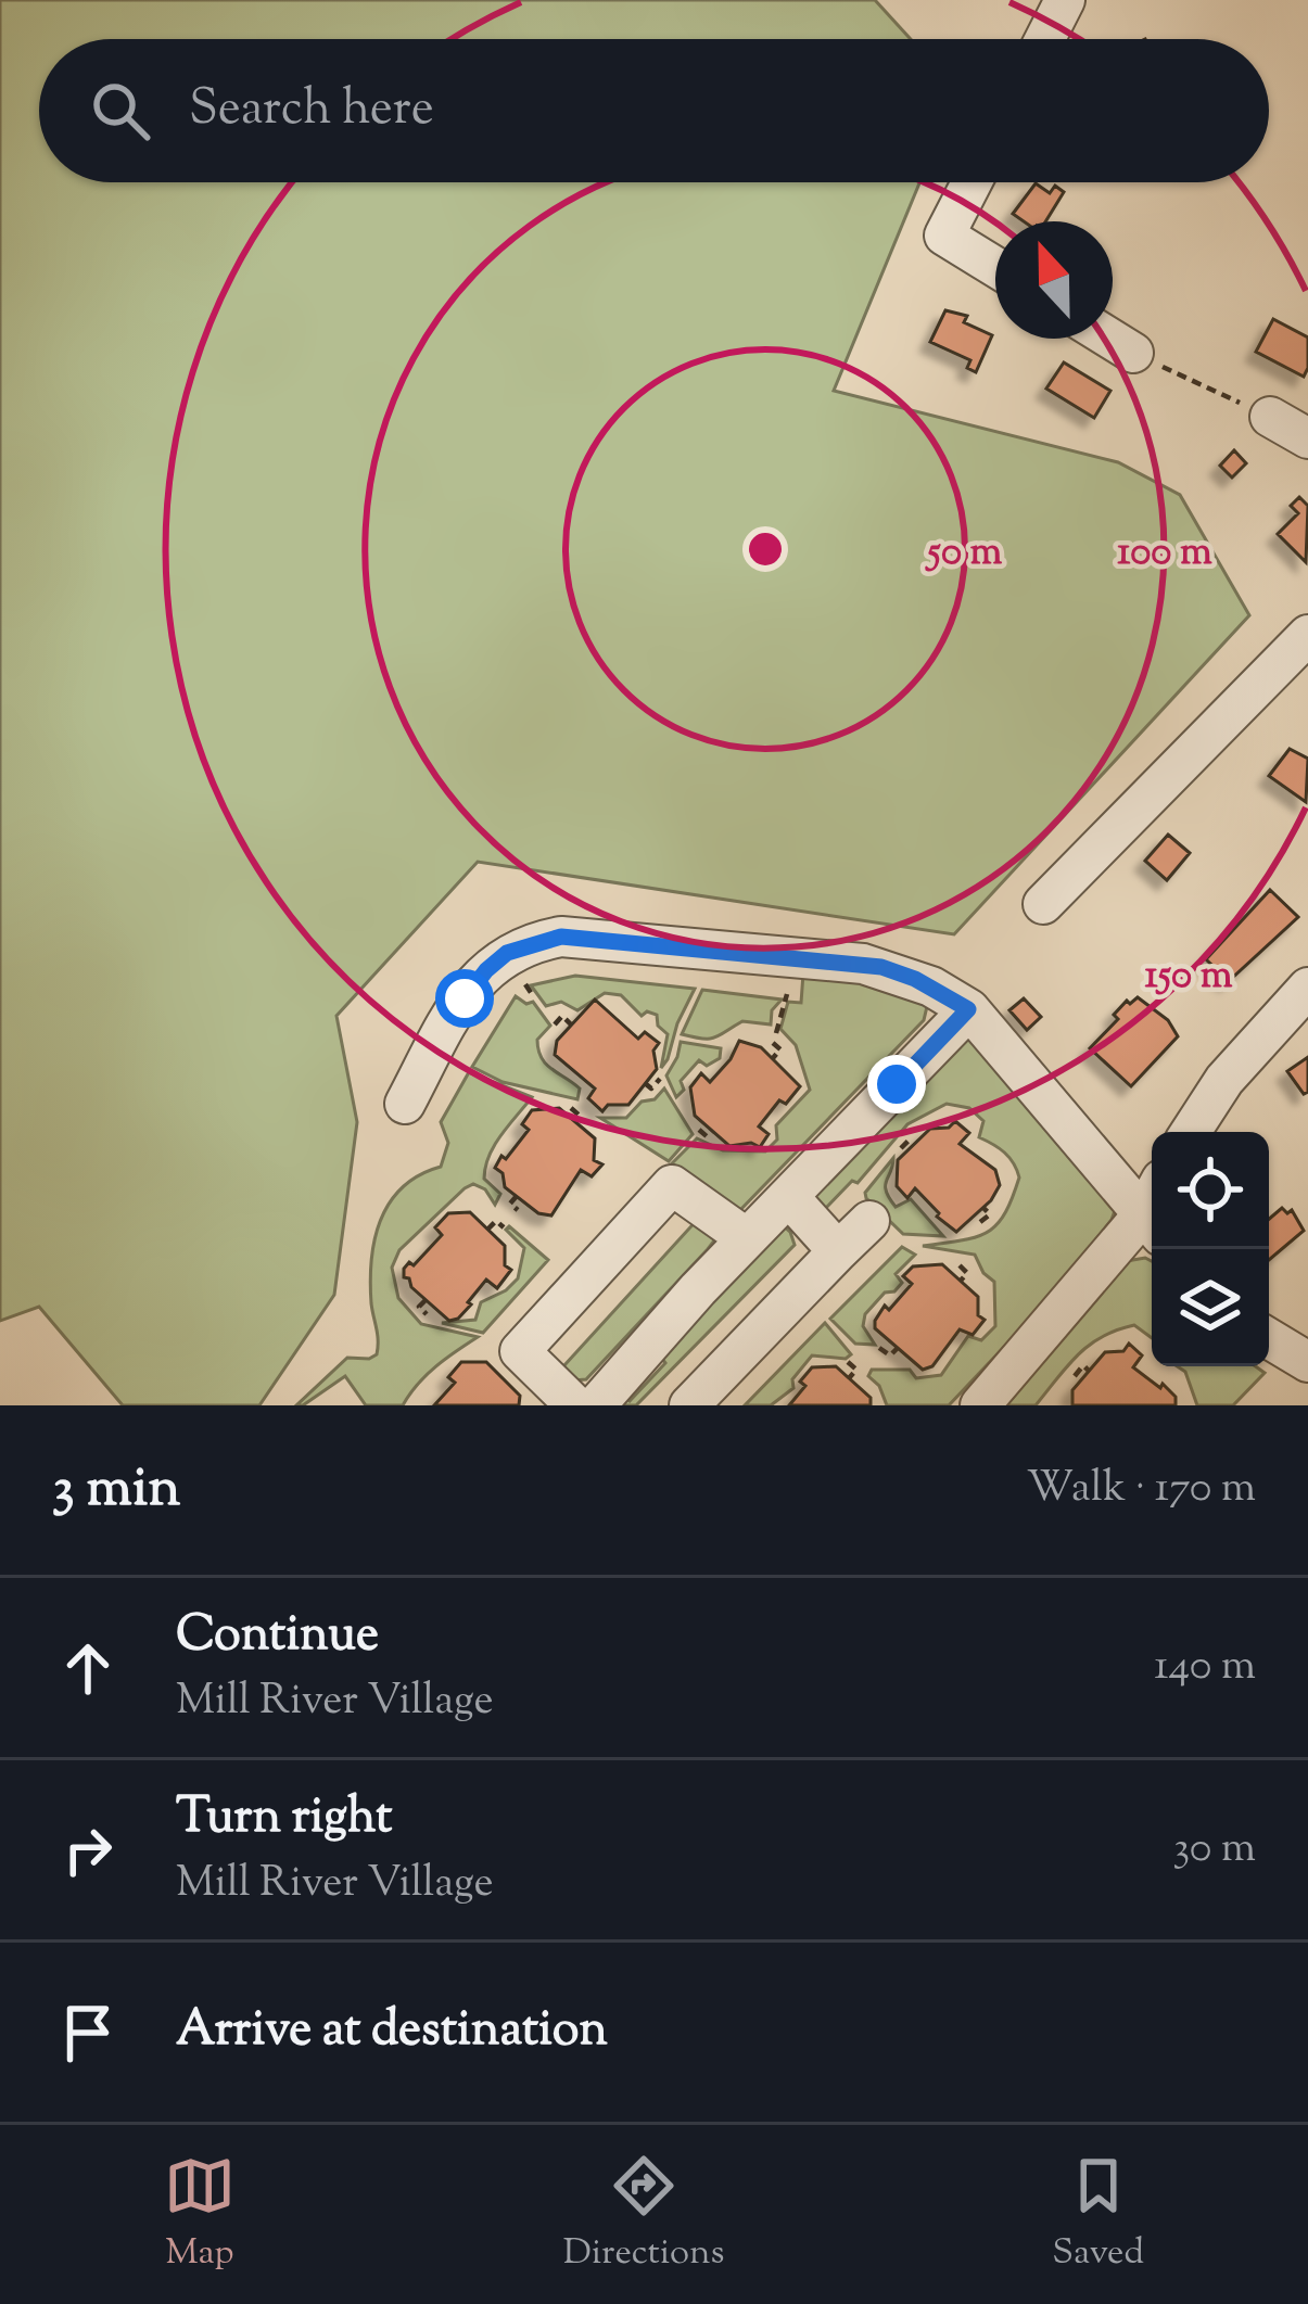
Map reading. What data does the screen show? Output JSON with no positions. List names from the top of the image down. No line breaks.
{"north":"top","page":{"search":"Search here","heading":["3 min","Walk · 170 m"],"list":[["Continue","Mill River Village","140 m"],["Turn right","Mill River Village","30 m"],"Arrive at destination"],"nav":["Map","Directions","Saved"]},"rings":["50 m","100 m","150 m"]}
